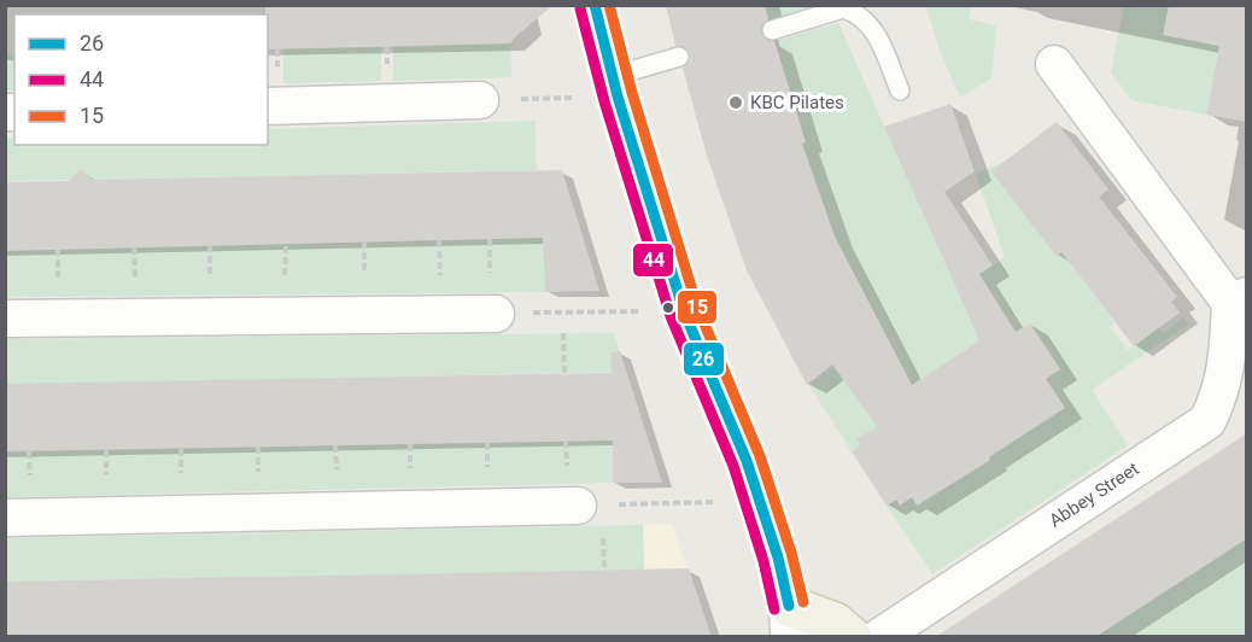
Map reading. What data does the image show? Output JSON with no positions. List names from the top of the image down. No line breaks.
{"streets":{"street":["Abbey Street"]},"places":["KBC Pilates"],"lines":["transit line 26","transit line 15","transit line 44"],"legend":["26","44","15"]}
